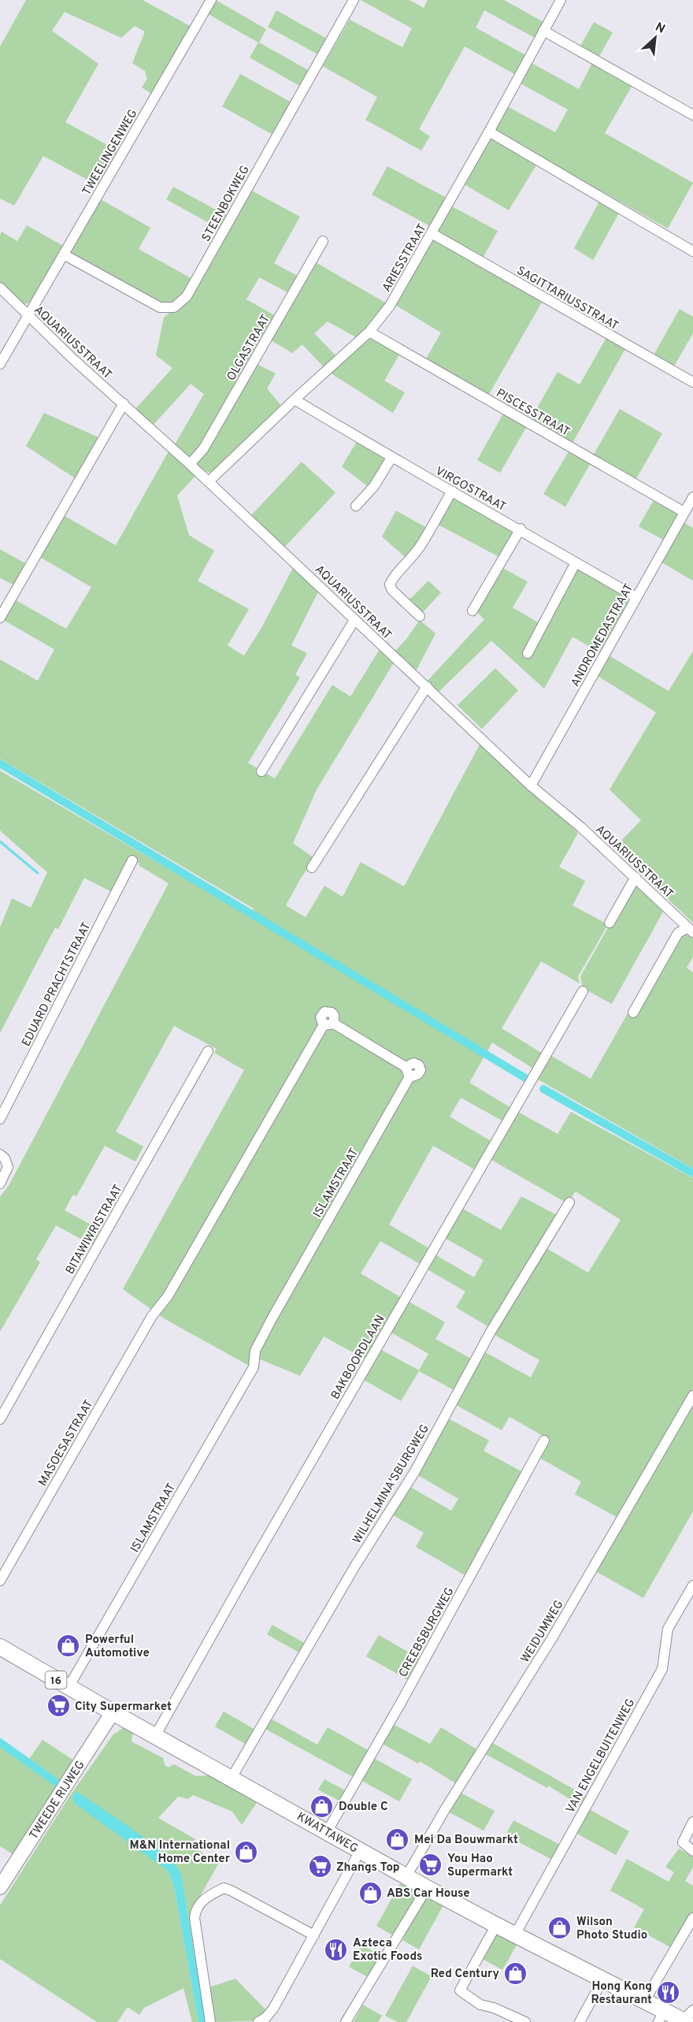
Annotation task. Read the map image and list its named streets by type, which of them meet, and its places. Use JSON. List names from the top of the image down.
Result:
{
  "streets": {
    "main road": ["16", "KWATTAWEG"],
    "street": [
      "TWEELINGENWEG",
      "STEENBOKWEG",
      "ARIESSTRAAT",
      "SAGITTARIUSSTRAAT",
      "AQUARIUSSTRAAT",
      "OLGASTRAAT",
      "PISCESSTRAAT",
      "VIRGOSTRAAT",
      "ANDROMEDASTRAAT",
      "EDUARD PRACHTSTRAAT",
      "ISLAMSTRAAT",
      "BITAWIWRISTRAAT",
      "BAKBOORDLAAN",
      "MASOESASTRAAT",
      "WILHELMINA'SBURGWEG",
      "WEIDUMWEG",
      "CREEBSBURGWEG",
      "VAN ENGELBUITENWEG",
      "TWEEDE RIJWEG"
    ]
  },
  "crossings": [
    ["TWEELINGENWEG", "STEENBOKWEG"],
    ["TWEELINGENWEG", "AQUARIUSSTRAAT"],
    ["ARIESSTRAAT", "SAGITTARIUSSTRAAT"],
    ["ARIESSTRAAT", "AQUARIUSSTRAAT"],
    ["ARIESSTRAAT", "PISCESSTRAAT"],
    ["ARIESSTRAAT", "VIRGOSTRAAT"],
    ["AQUARIUSSTRAAT", "OLGASTRAAT"],
    ["AQUARIUSSTRAAT", "ANDROMEDASTRAAT"],
    ["PISCESSTRAAT", "ANDROMEDASTRAAT"],
    ["VIRGOSTRAAT", "ANDROMEDASTRAAT"],
    ["ISLAMSTRAAT", "MASOESASTRAAT"],
    ["ISLAMSTRAAT", "KWATTAWEG"],
    ["BAKBOORDLAAN", "KWATTAWEG"],
    ["WILHELMINA'SBURGWEG", "KWATTAWEG"],
    ["WEIDUMWEG", "KWATTAWEG"],
    ["CREEBSBURGWEG", "KWATTAWEG"],
    ["VAN ENGELBUITENWEG", "KWATTAWEG"],
    ["TWEEDE RIJWEG", "KWATTAWEG"]
  ],
  "places": {
    "shop": [
      "Powerful Automotive",
      "Double C",
      "Mei Da Bouwmarkt",
      "M&N International Home Center",
      "ABS Car House",
      "Wilson Photo Studio",
      "Red Century"
    ],
    "supermarket": ["City Supermarket", "You Hao Supermarkt", "Zhangs Top"],
    "restaurant": ["Azteca Exotic Foods", "Hong Kong Restaurant"]
  },
  "north": "top right"
}
